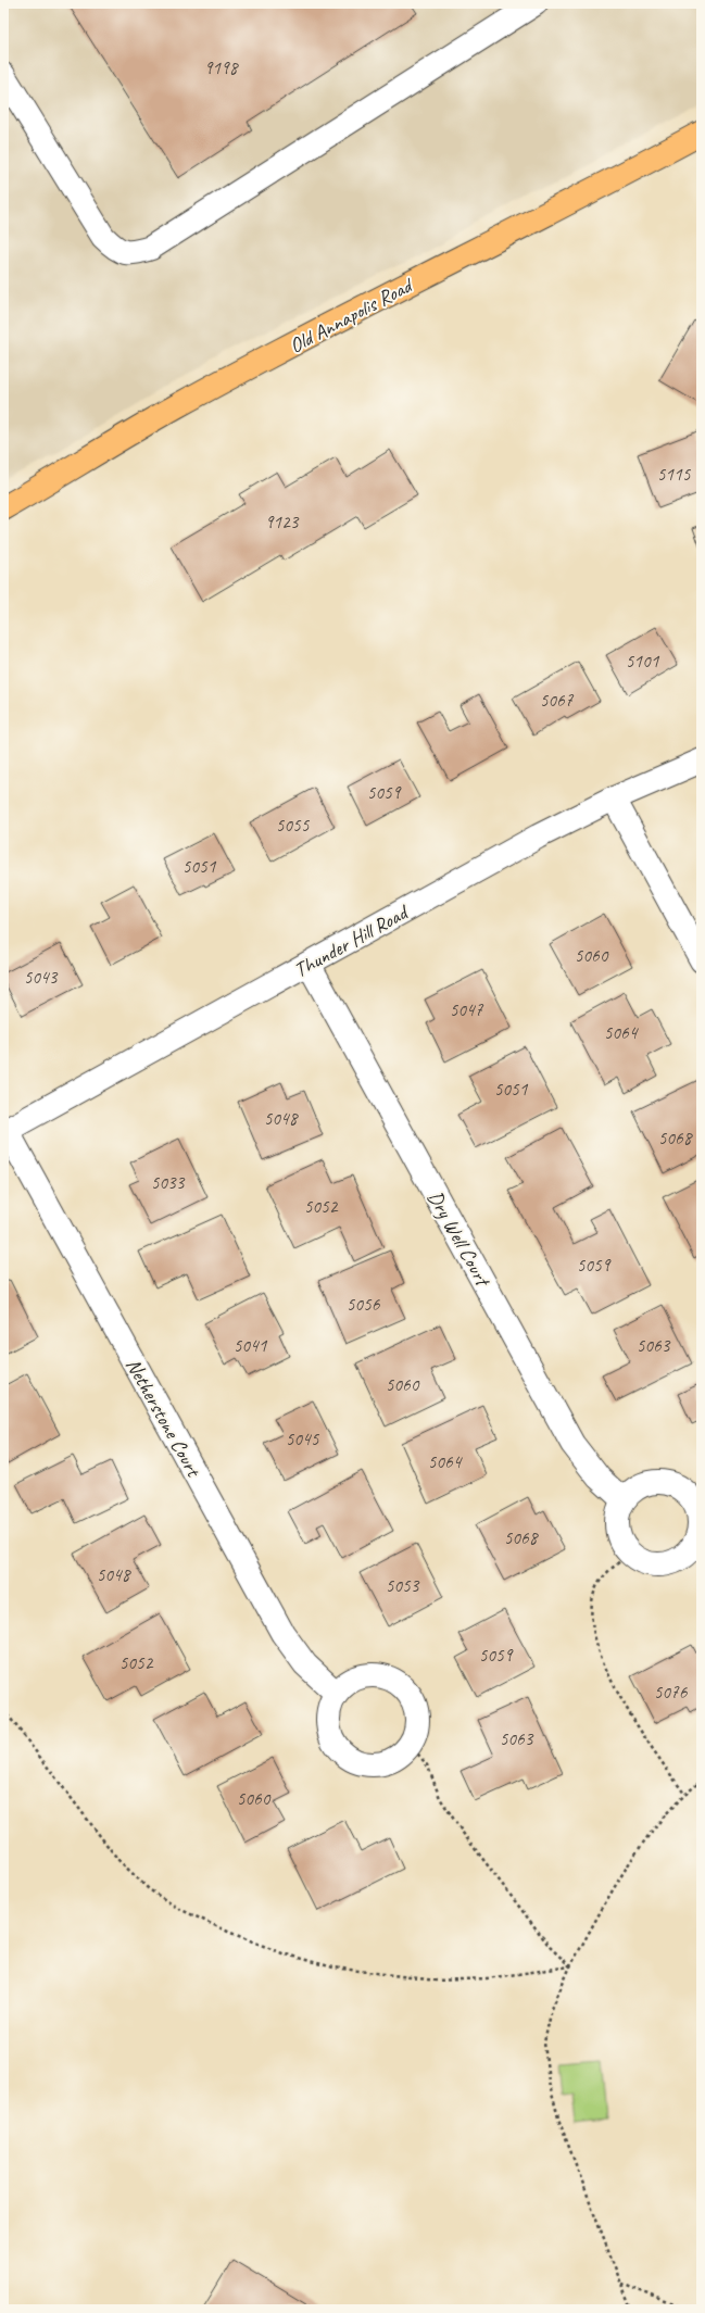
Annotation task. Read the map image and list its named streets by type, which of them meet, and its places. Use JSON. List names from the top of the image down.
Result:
{
  "streets": {
    "main road": ["Old Annapolis Road"],
    "street": ["Thunder Hill Road", "Dry Well Court", "Netherstone Court"]
  },
  "crossings": [
    ["Thunder Hill Road", "Dry Well Court"],
    ["Thunder Hill Road", "Netherstone Court"]
  ],
  "house_numbers": [
    "9198",
    "5115",
    "9123",
    "5101",
    "5067",
    "5059",
    "5055",
    "5051",
    "5060",
    "5043",
    "5047",
    "5064",
    "5051",
    "5048",
    "5068",
    "5033",
    "5052",
    "5059",
    "5056",
    "5041",
    "5063",
    "5060",
    "5045",
    "5064",
    "5068",
    "5048",
    "5053",
    "5059",
    "5052",
    "5076",
    "5063",
    "5060"
  ]
}
